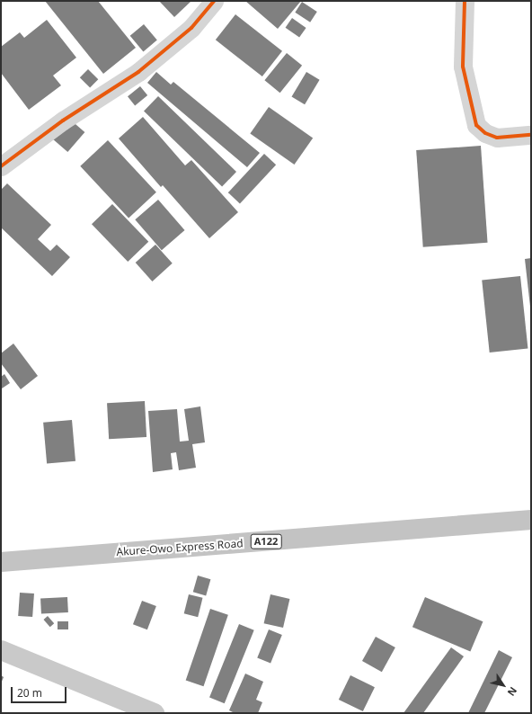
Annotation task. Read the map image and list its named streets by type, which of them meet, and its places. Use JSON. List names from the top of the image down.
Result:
{
  "streets": {
    "highway": ["A122", "Akure-Owo Express Road"]
  },
  "scale_bar": "20 m",
  "north": "bottom right"
}
